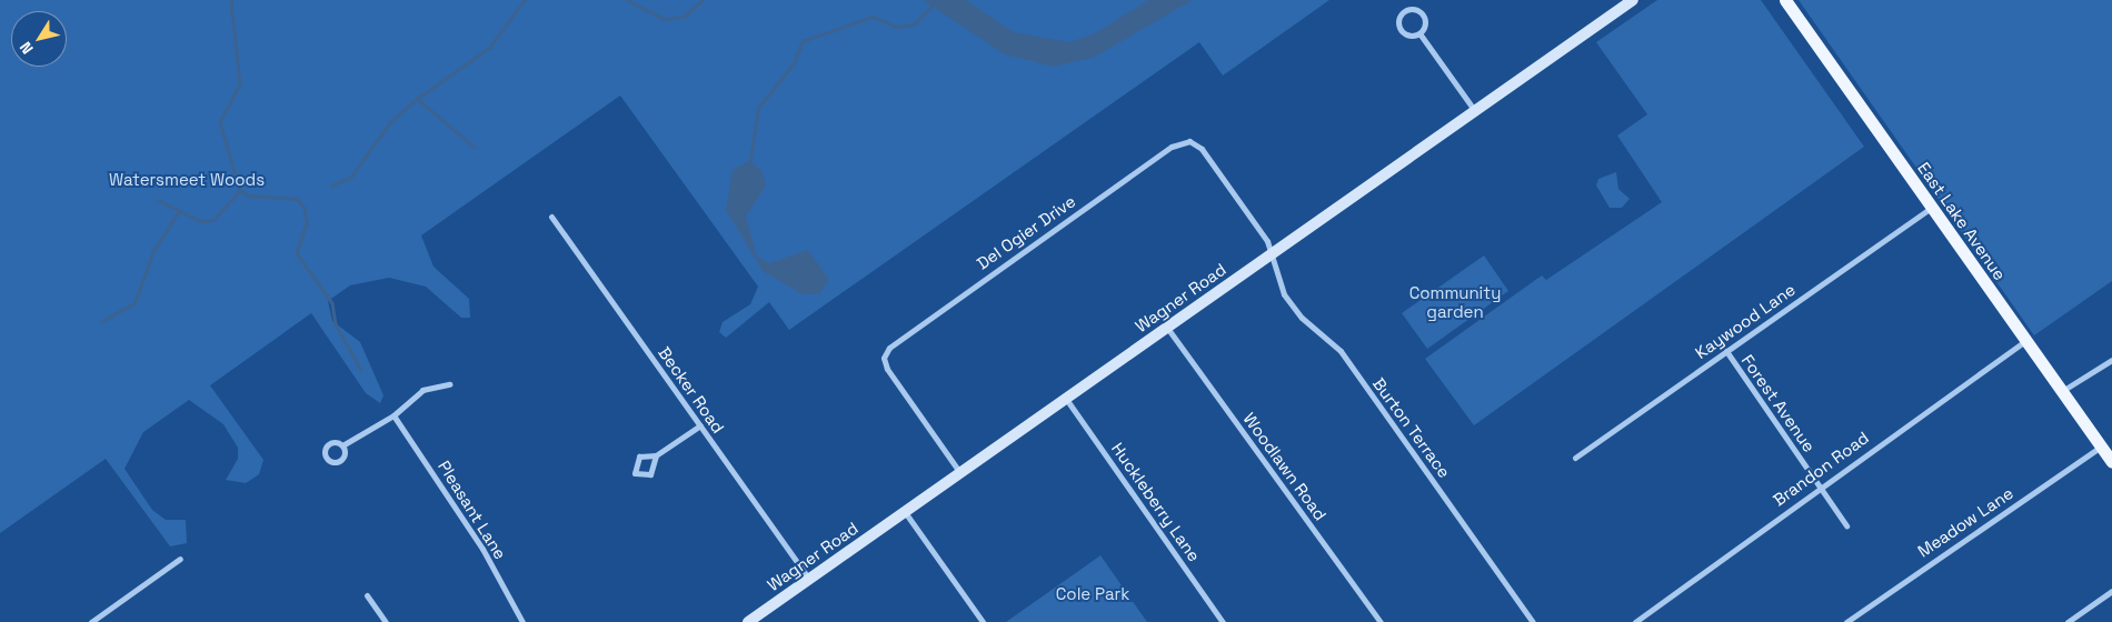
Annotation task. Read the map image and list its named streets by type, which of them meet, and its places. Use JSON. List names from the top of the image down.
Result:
{
  "streets": {
    "main road": ["East Lake Avenue"],
    "street": [
      "Del Ogier Drive",
      "Wagner Road",
      "Kaywood Lane",
      "Becker Road",
      "Forest Avenue",
      "Burton Terrace",
      "Woodlawn Road",
      "Brandon Road",
      "Huckleberry Lane",
      "Pleasant Lane",
      "Meadow Lane"
    ]
  },
  "crossings": [
    ["East Lake Avenue", "Kaywood Lane"],
    ["East Lake Avenue", "Brandon Road"],
    ["East Lake Avenue", "Meadow Lane"],
    ["Del Ogier Drive", "Wagner Road"],
    ["Del Ogier Drive", "Burton Terrace"],
    ["Wagner Road", "Becker Road"],
    ["Wagner Road", "Burton Terrace"],
    ["Wagner Road", "Woodlawn Road"],
    ["Wagner Road", "Huckleberry Lane"],
    ["Kaywood Lane", "Forest Avenue"],
    ["Forest Avenue", "Brandon Road"]
  ],
  "parks": ["Watersmeet Woods", "Community garden", "Cole Park"],
  "north": "bottom left"
}
